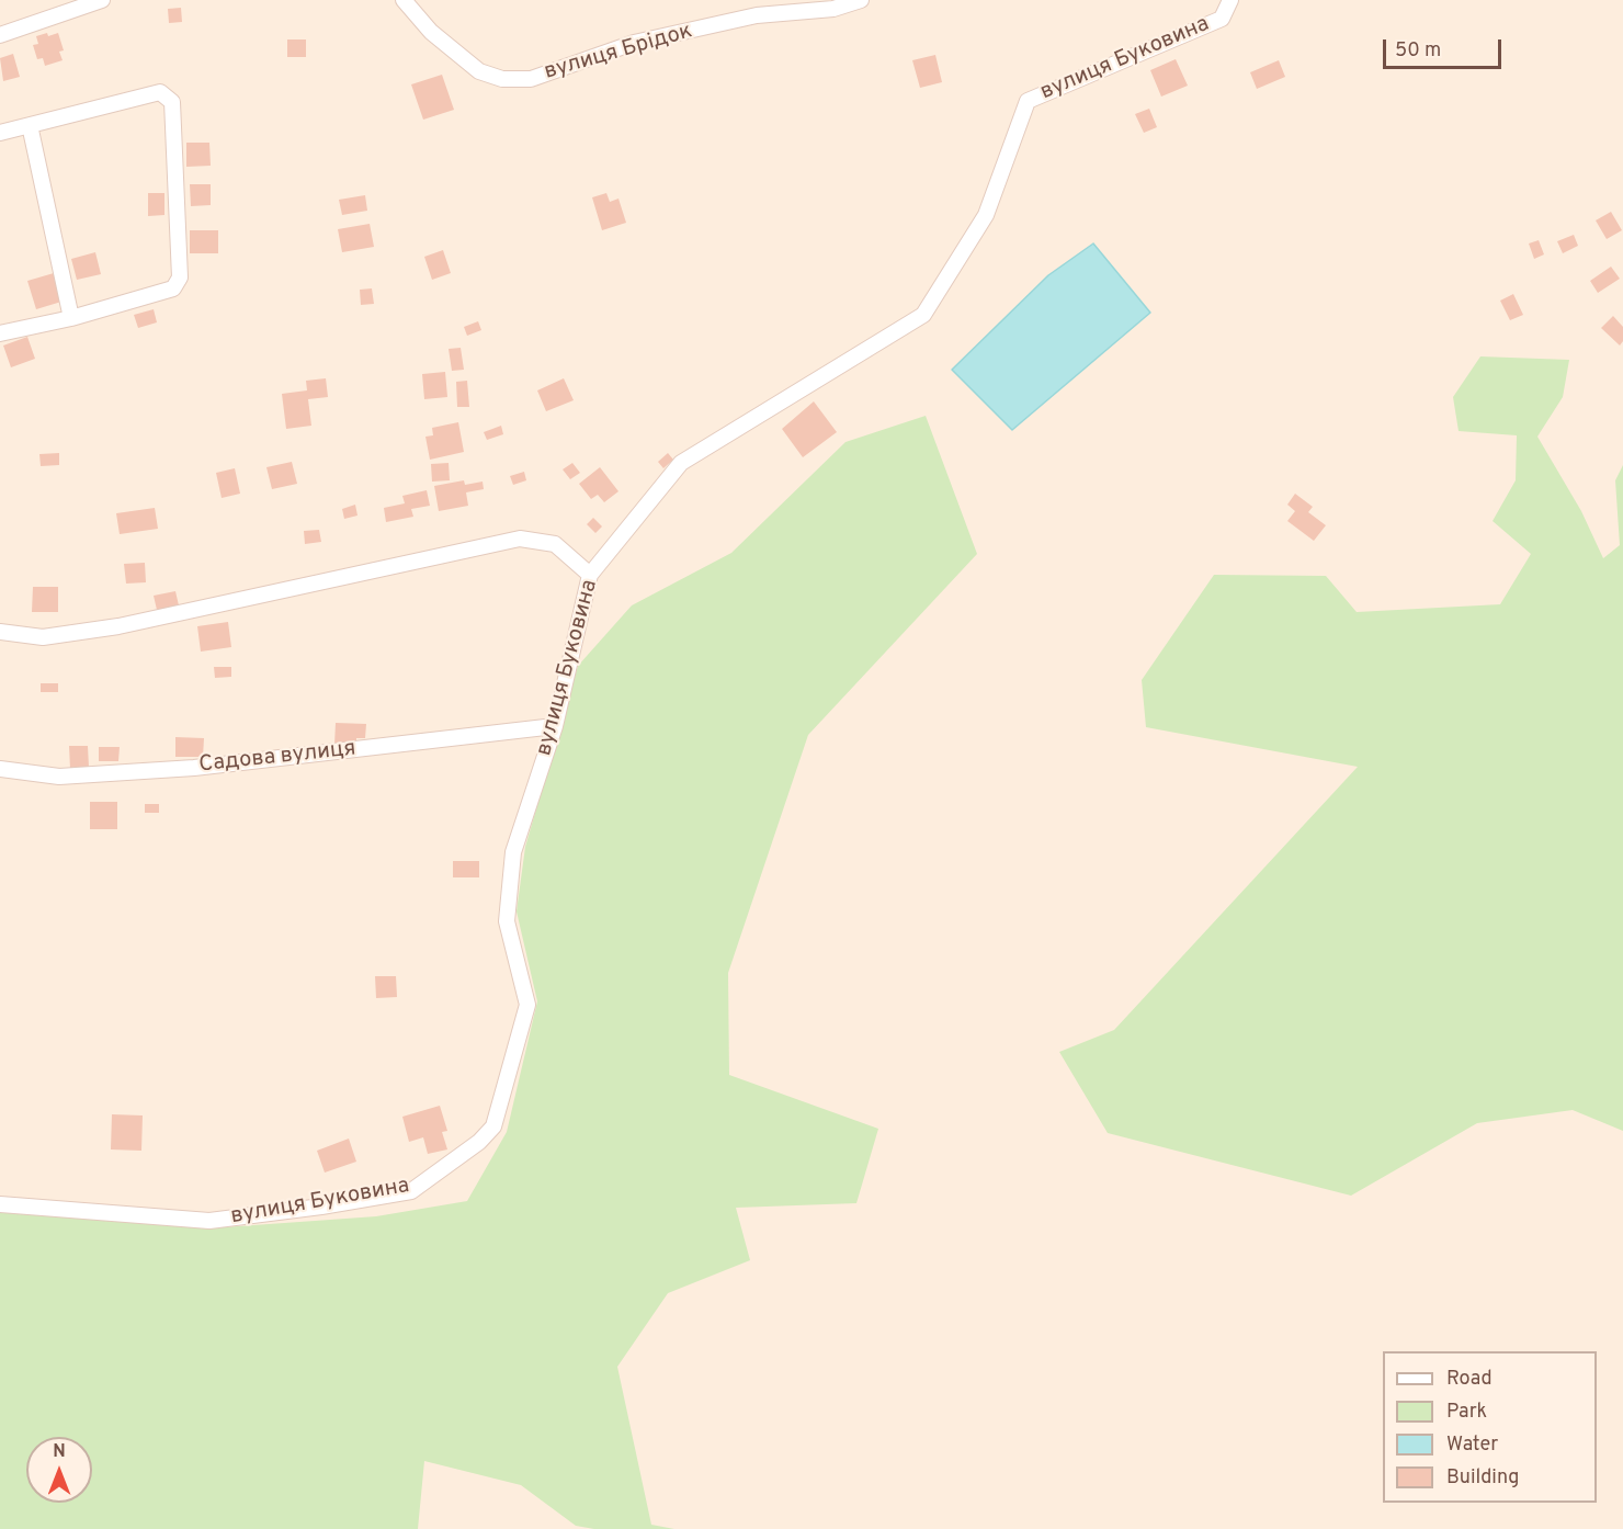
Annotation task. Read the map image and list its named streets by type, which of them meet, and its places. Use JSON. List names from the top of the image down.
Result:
{
  "streets": {
    "street": ["вулиця Брідок", "вулиця Буковина", "Садова вулиця"]
  },
  "crossings": [
    ["вулиця Буковина", "Садова вулиця"]
  ],
  "legend": [
    "Road",
    "Park",
    "Water",
    "Building"
  ],
  "scale_bar": "50 m",
  "north": "top"
}
